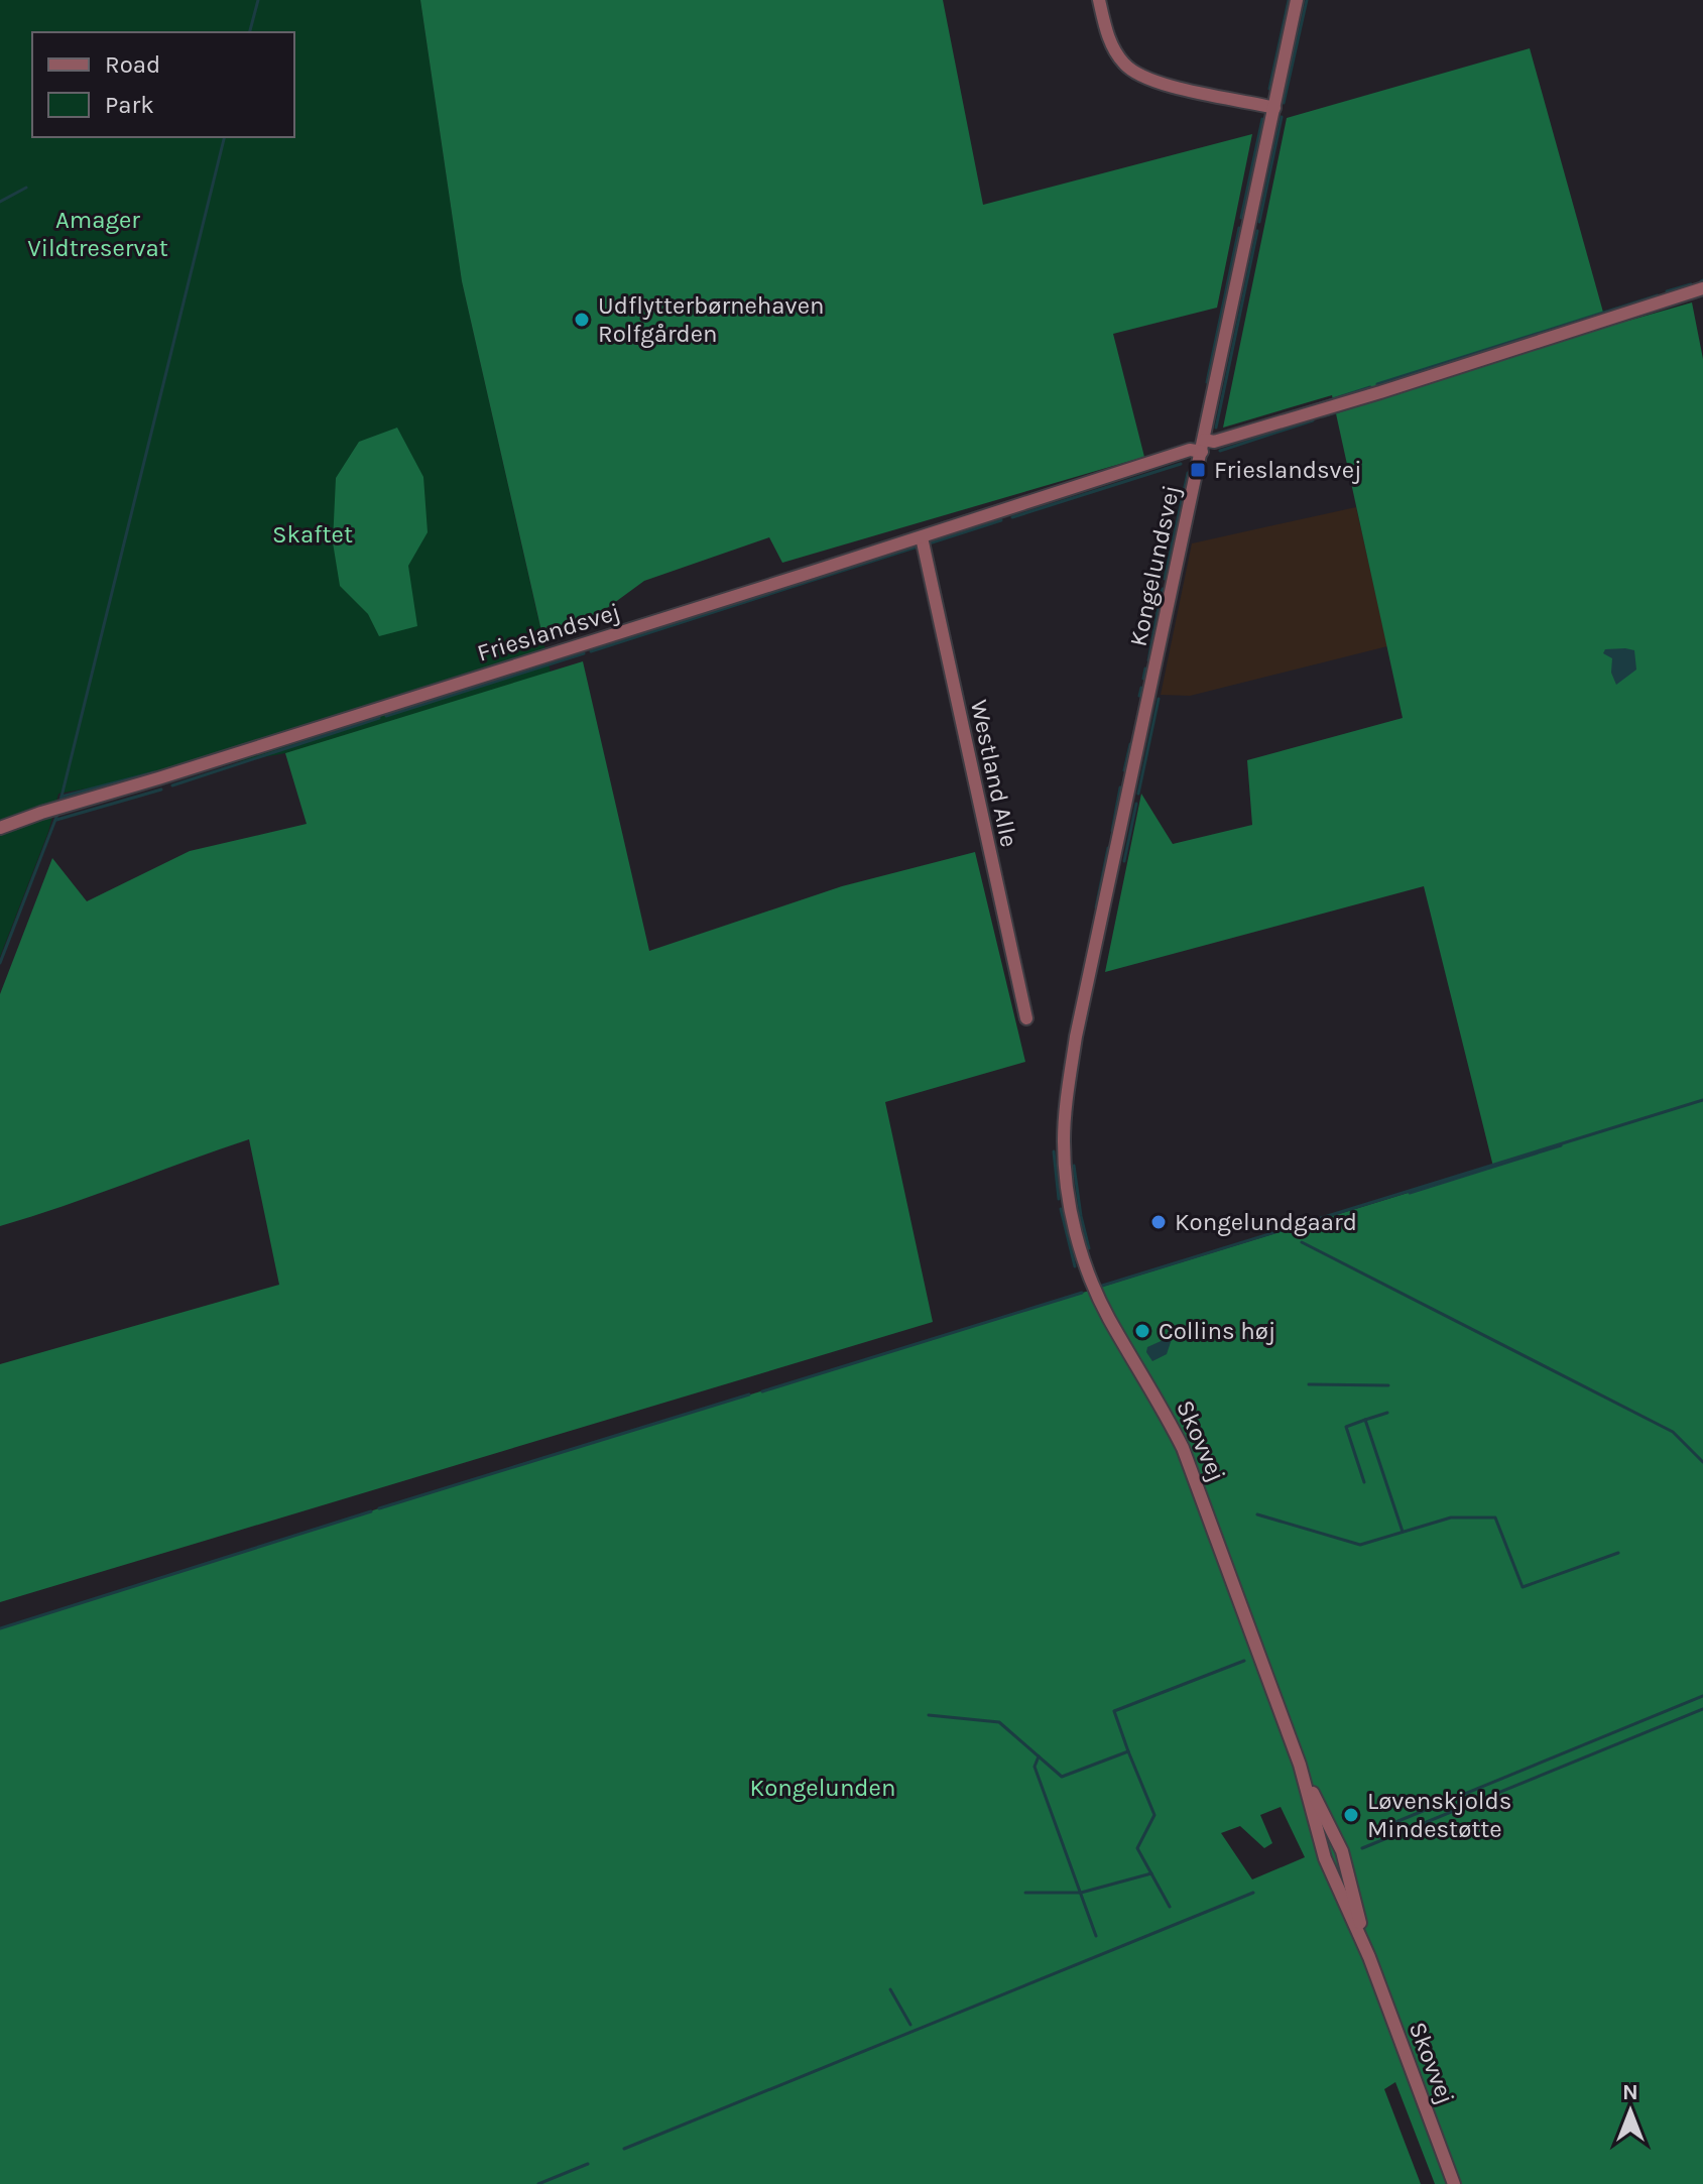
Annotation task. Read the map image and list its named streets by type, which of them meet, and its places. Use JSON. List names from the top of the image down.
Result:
{
  "streets": {
    "street": [
      "Kongelundsvej",
      "Frieslandsvej",
      "Westland Alle",
      "Skovvej"
    ]
  },
  "crossings": [
    ["Kongelundsvej", "Frieslandsvej"],
    ["Kongelundsvej", "Skovvej"],
    ["Frieslandsvej", "Westland Alle"]
  ],
  "parks": ["Amager Vildtreservat", "Skaftet", "Kongelunden"],
  "places": {
    "other": [
      "Udflytterbørnehaven Rolfgården",
      "Kongelundgaard",
      "Collins høj",
      "Løvenskjolds Mindestøtte"
    ],
    "transit": ["Frieslandsvej"]
  },
  "legend": ["Road", "Park"],
  "north": "top"
}
